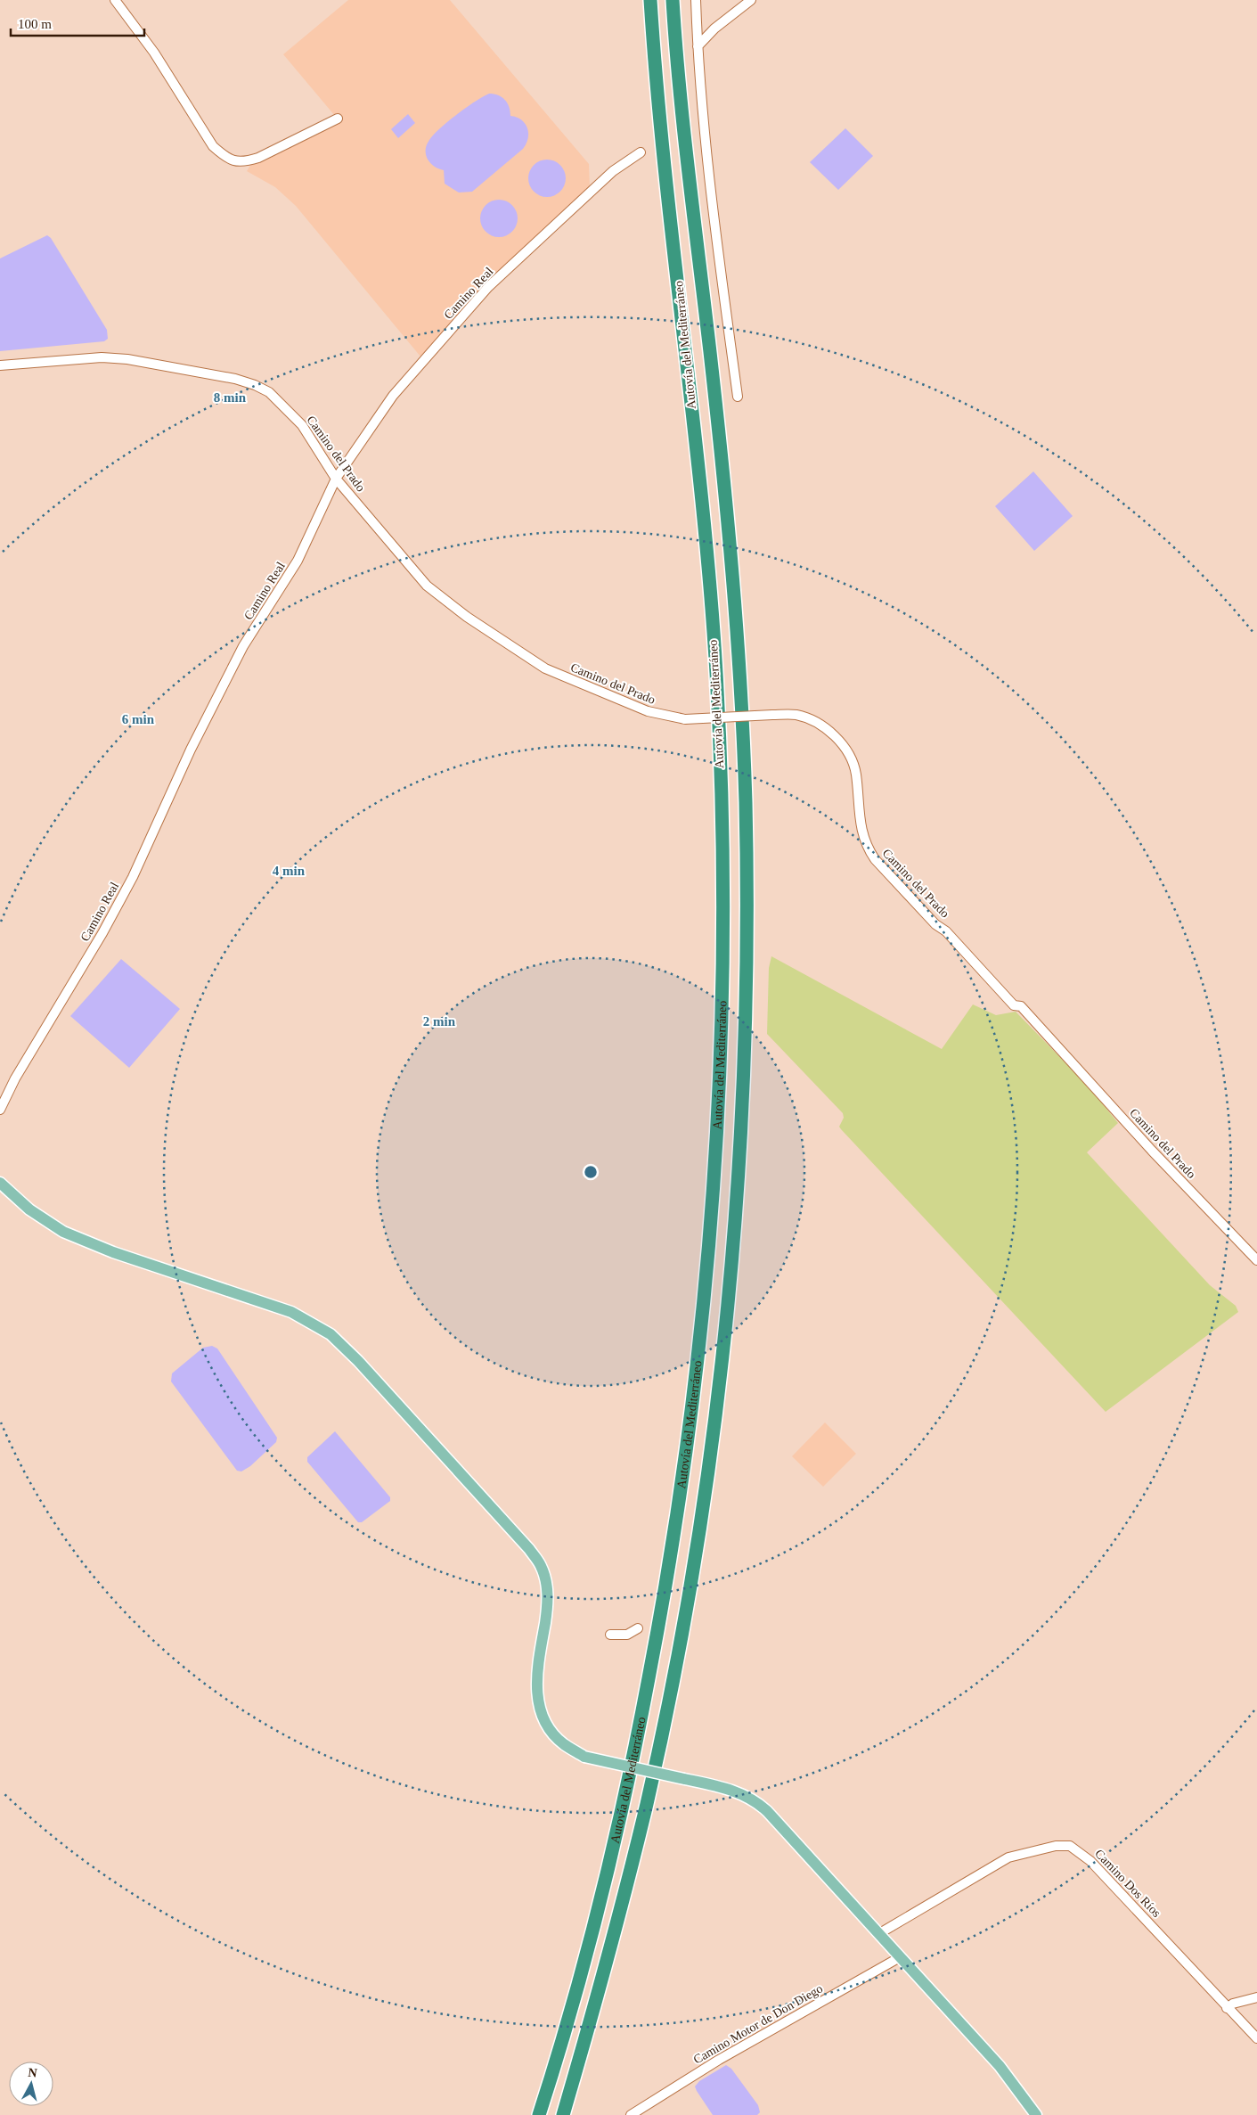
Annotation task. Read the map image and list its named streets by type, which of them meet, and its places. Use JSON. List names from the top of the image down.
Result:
{
  "streets": {
    "highway": ["Autovía del Mediterráneo"],
    "street": [
      "Camino Real",
      "Camino del Prado",
      "Camino Dos Ríos",
      "Camino Motor de Don Diego"
    ]
  },
  "crossings": [
    ["Camino Real", "Camino del Prado"]
  ],
  "scale_bar": "100 m",
  "north": "top",
  "rings": [
    "8 min",
    "6 min",
    "4 min",
    "2 min"
  ]
}
